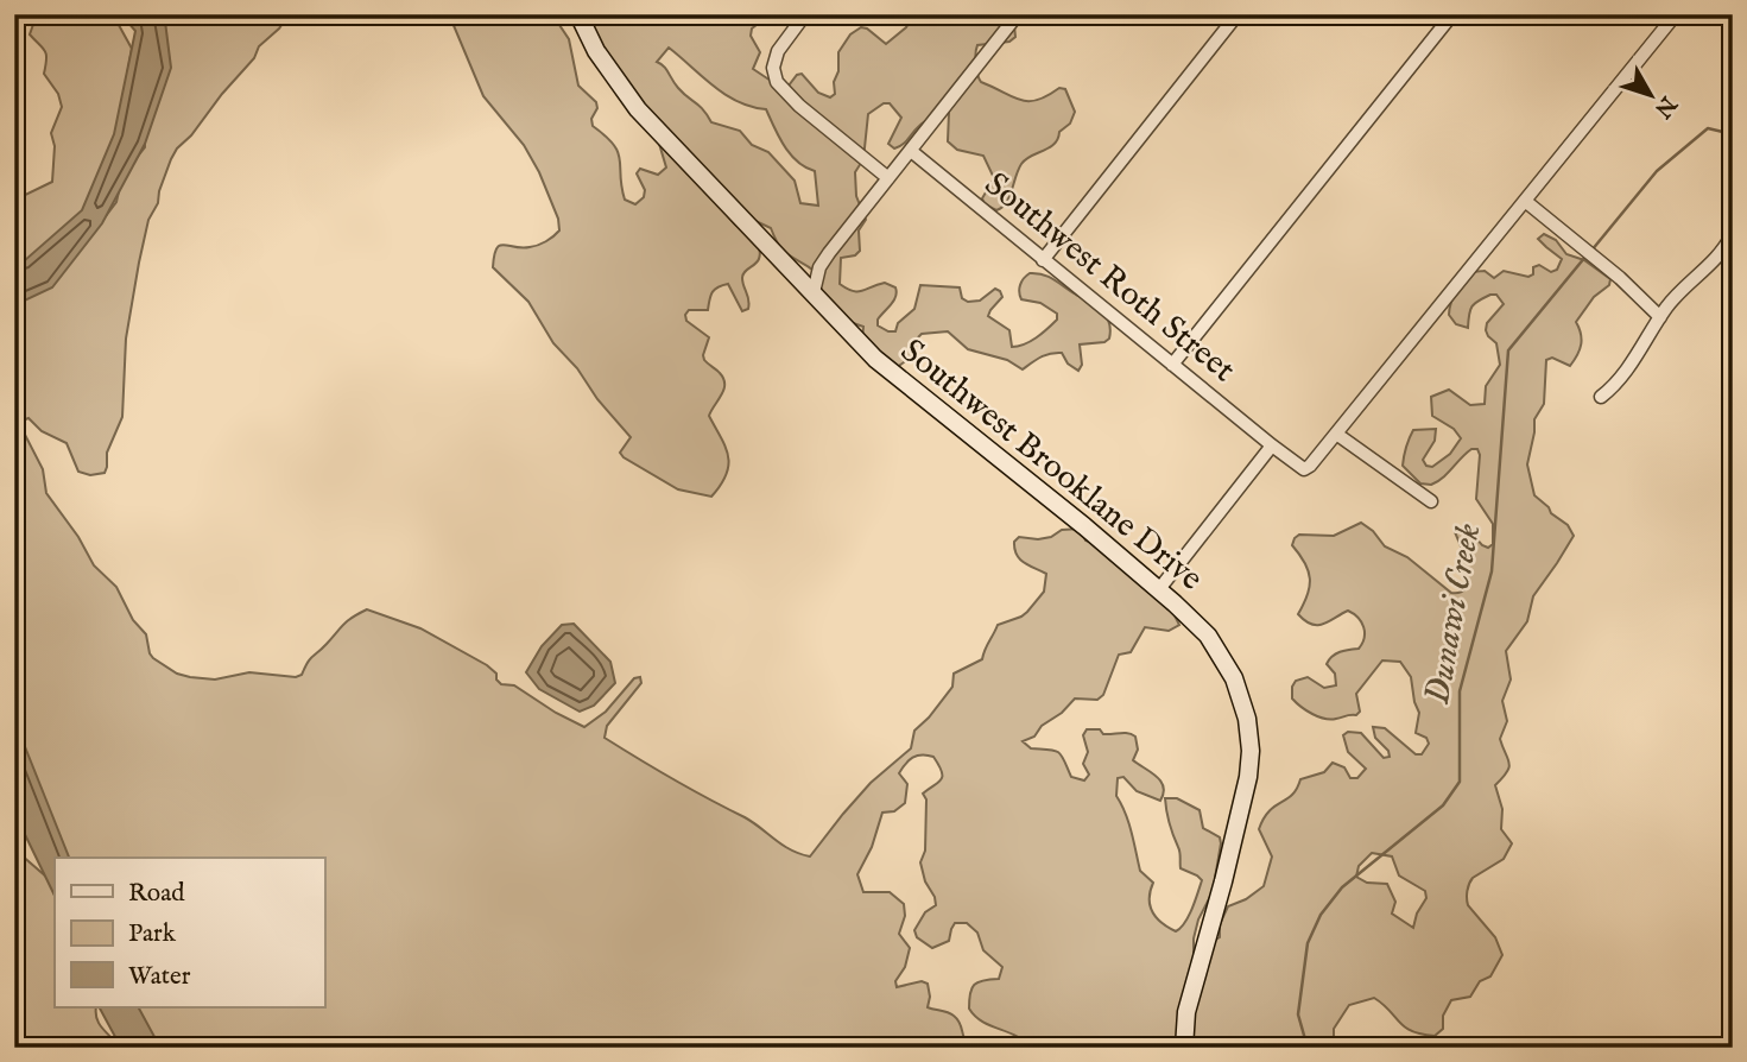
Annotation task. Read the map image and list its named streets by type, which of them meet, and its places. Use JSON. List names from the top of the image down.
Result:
{
  "streets": {
    "street": ["Southwest Roth Street", "Southwest Brooklane Drive"]
  },
  "water": ["Dunawi Creek"],
  "legend": ["Road", "Park", "Water"],
  "north": "bottom right"
}
